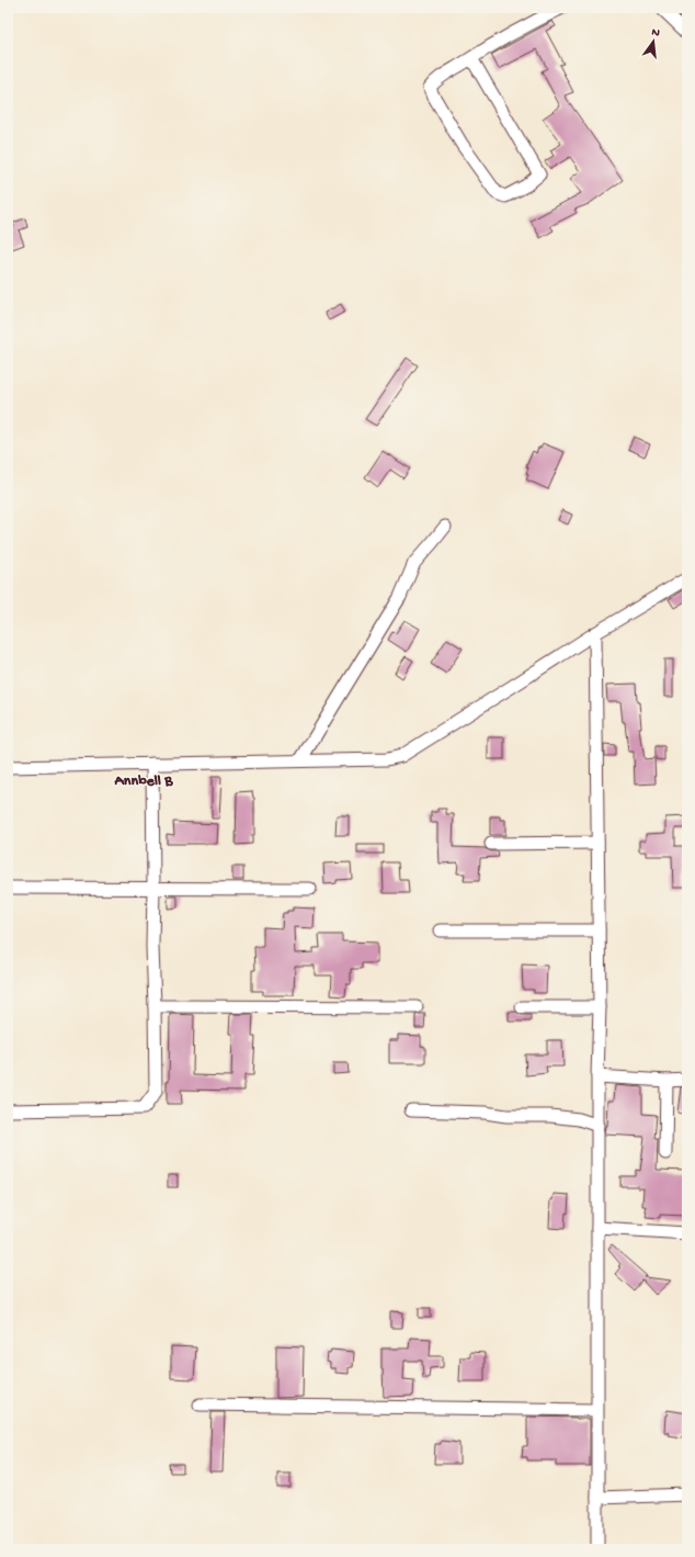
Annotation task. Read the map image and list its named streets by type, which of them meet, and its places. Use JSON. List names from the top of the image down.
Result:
{
  "districts": ["Annbell B"],
  "north": "top"
}
